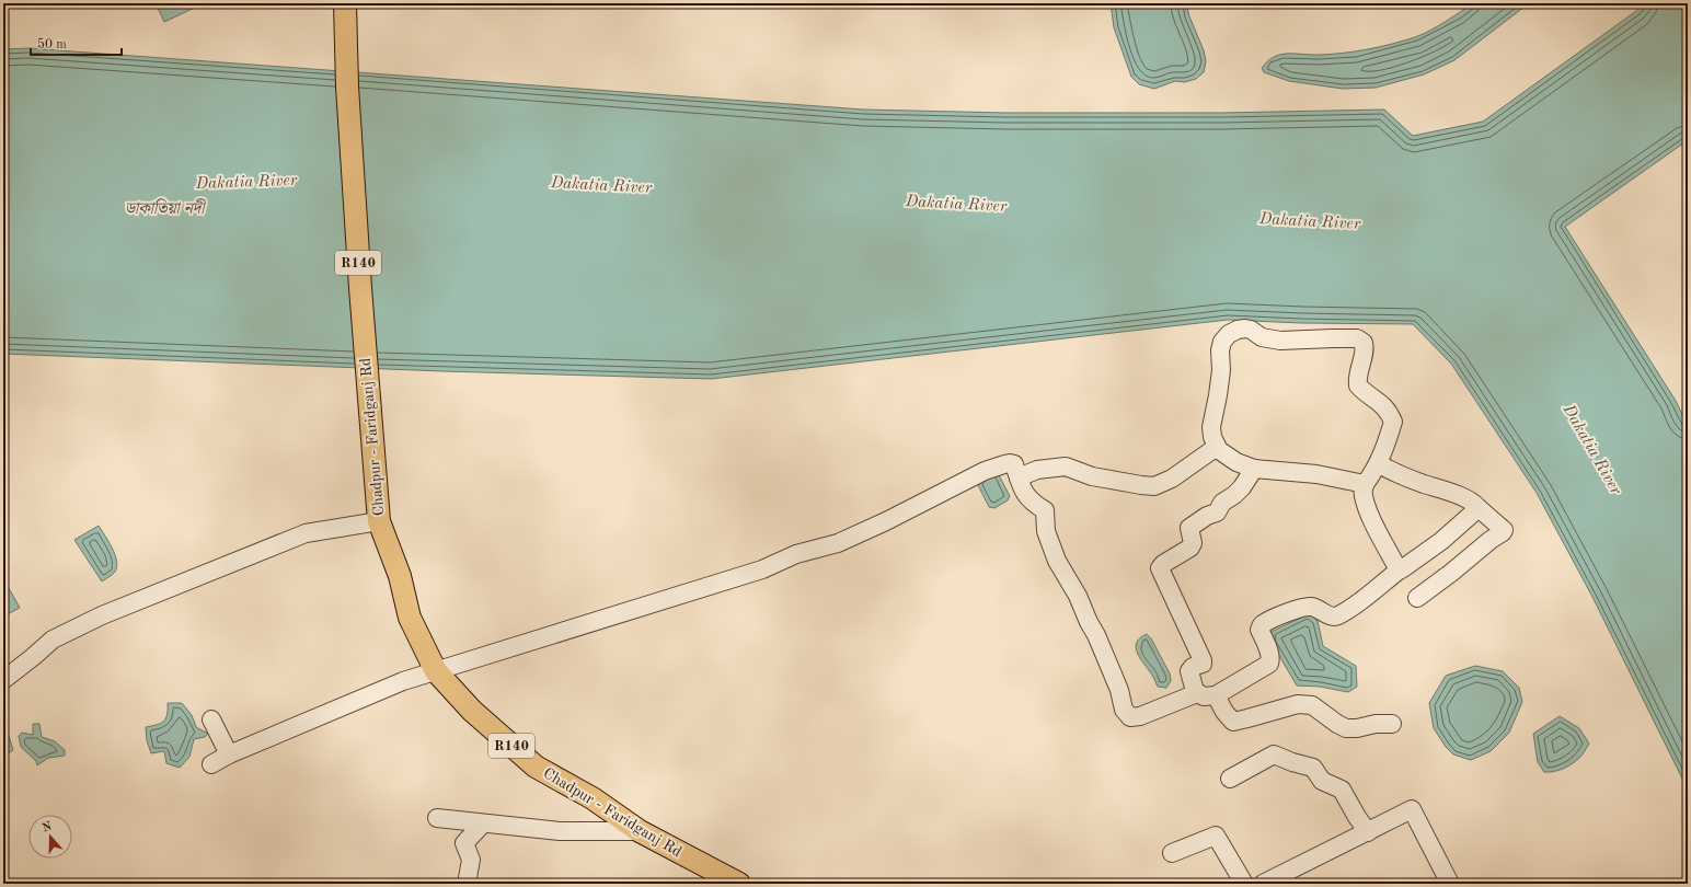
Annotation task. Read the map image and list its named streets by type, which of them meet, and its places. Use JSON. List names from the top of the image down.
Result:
{
  "streets": {
    "main road": ["R140", "Chadpur - Faridganj Rd"]
  },
  "water": ["Dakatia River", "ডাকাতিয়া নদী"],
  "scale_bar": "50 m",
  "north": "top"
}
